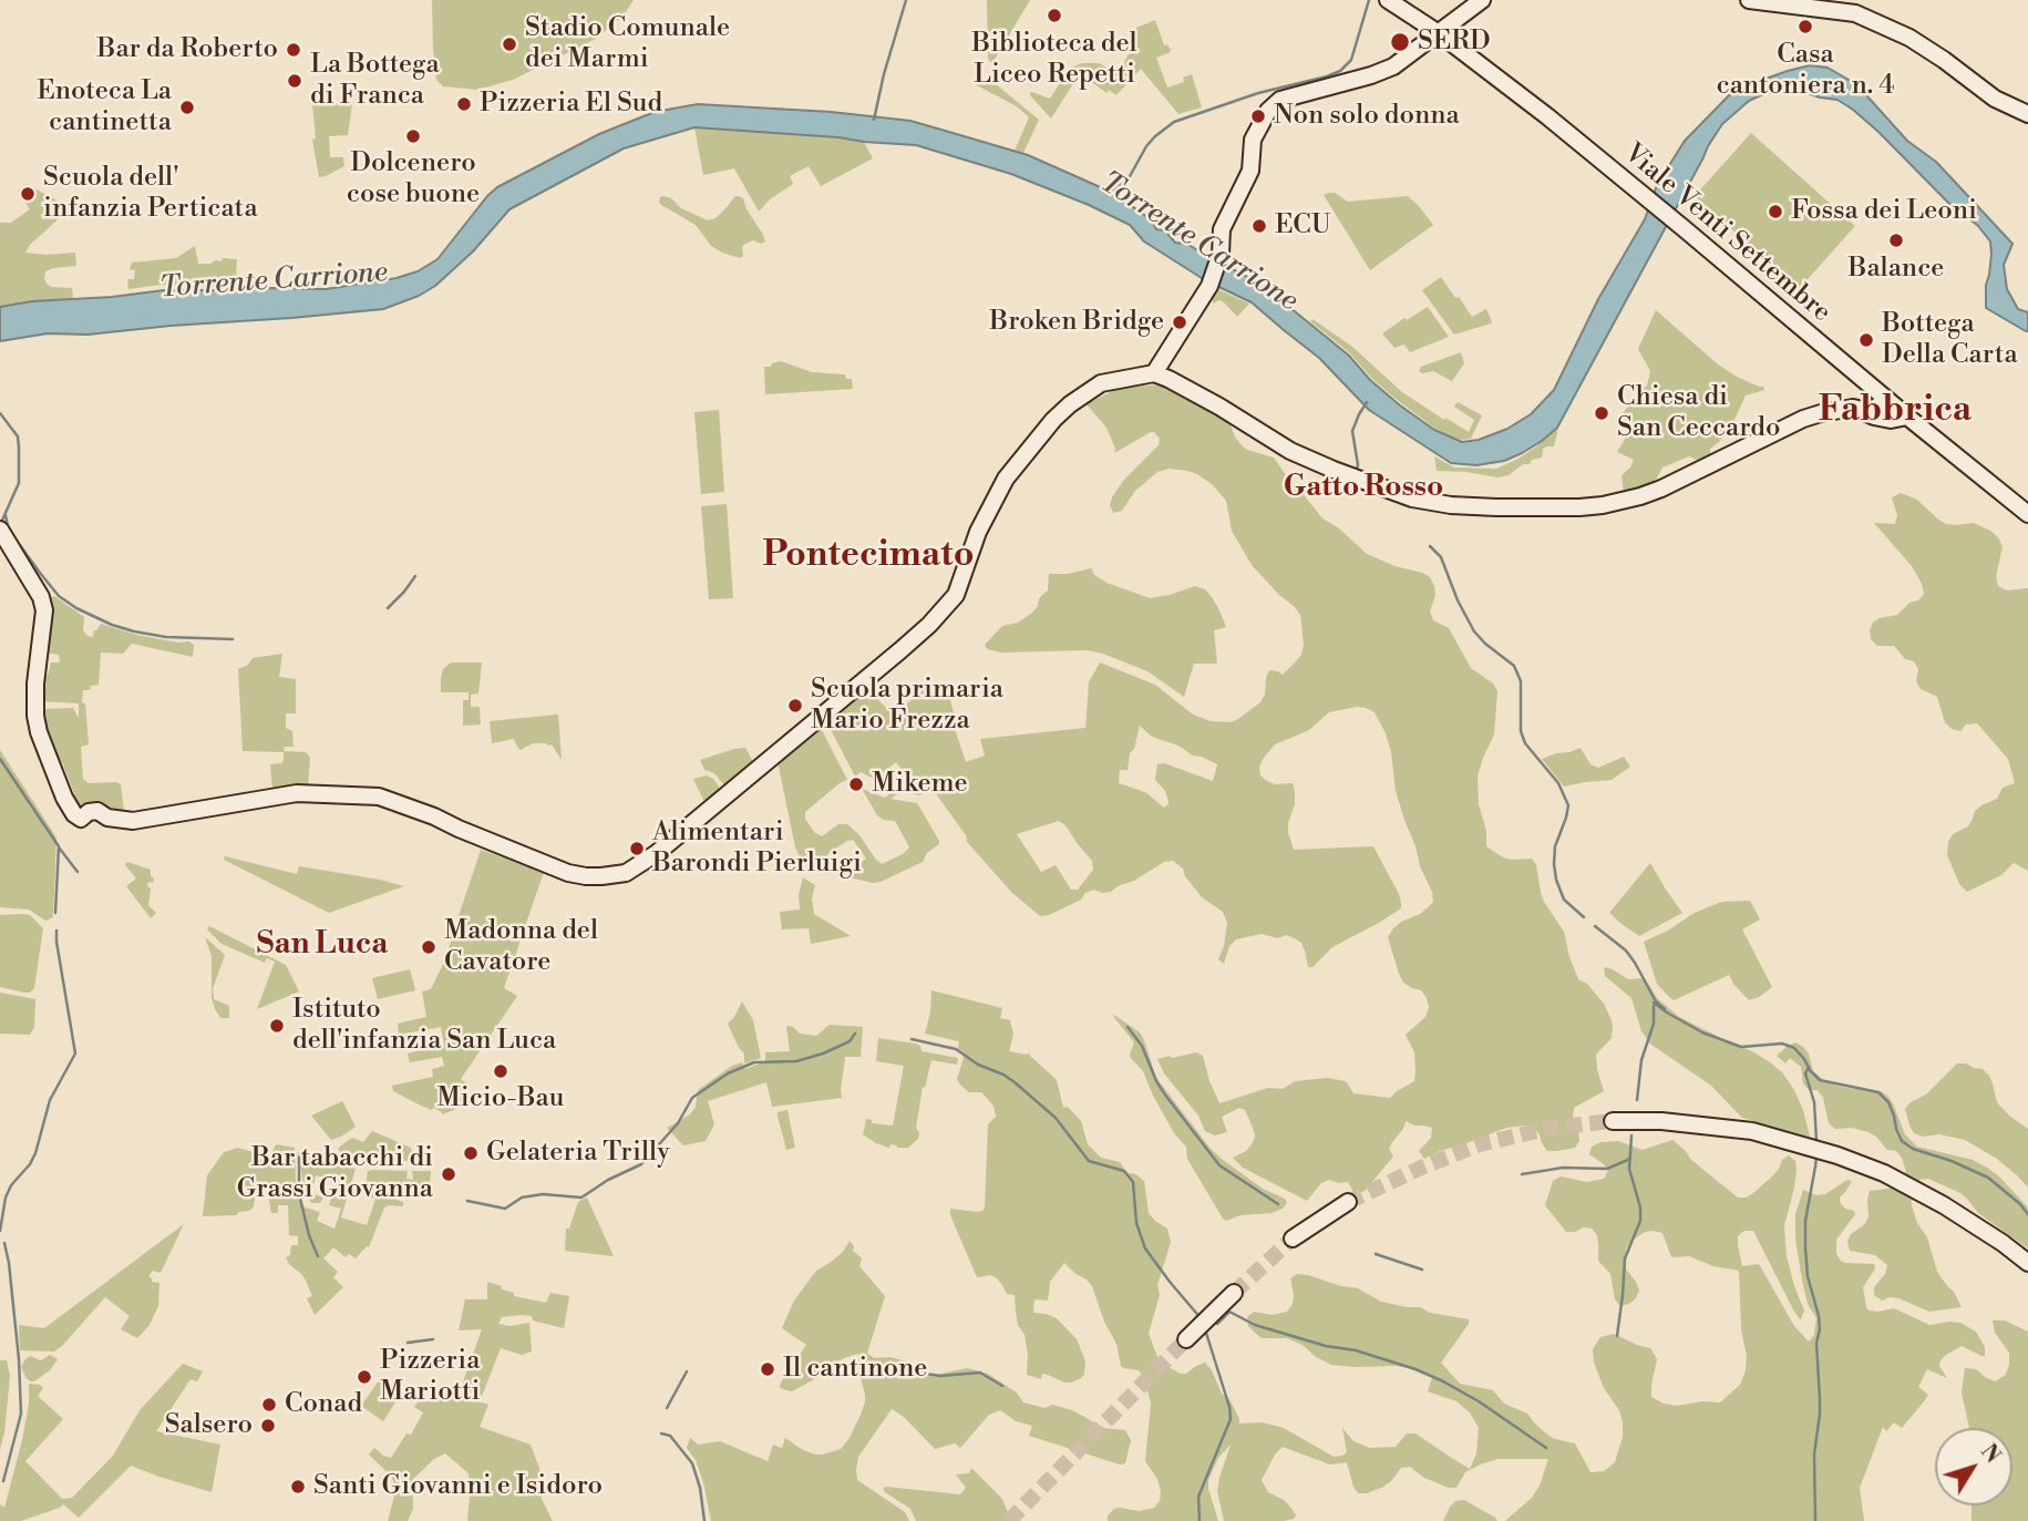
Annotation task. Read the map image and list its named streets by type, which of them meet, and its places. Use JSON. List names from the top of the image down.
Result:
{
  "streets": {
    "main road": ["Viale Venti Settembre"]
  },
  "districts": [
    "Fabbrica",
    "Gatto Rosso",
    "Pontecimato",
    "San Luca"
  ],
  "water": ["Torrente Carrione"],
  "places": [
    "Biblioteca del Liceo Repetti",
    "Casa cantoniera n. 4",
    "SERD",
    "Stadio Comunale dei Marmi",
    "Bar da Roberto",
    "La Bottega di Franca",
    "Pizzeria El Sud",
    "Enoteca La cantinetta",
    "Non solo donna",
    "Dolcenero cose buone",
    "Scuola dell' infanzia Perticata",
    "Fossa dei Leoni",
    "ECU",
    "Balance",
    "Broken Bridge",
    "Bottega Della Carta",
    "Chiesa di San Ceccardo",
    "Scuola primaria Mario Frezza",
    "Mikeme",
    "Alimentari Barondi Pierluigi",
    "Madonna del Cavatore",
    "Istituto dell'infanzia San Luca",
    "Micio-Bau",
    "Gelateria Trilly",
    "Bar tabacchi di Grassi Giovanna",
    "Il cantinone",
    "Pizzeria Mariotti",
    "Conad",
    "Salsero",
    "Santi Giovanni e Isidoro"
  ],
  "north": "top right"
}
